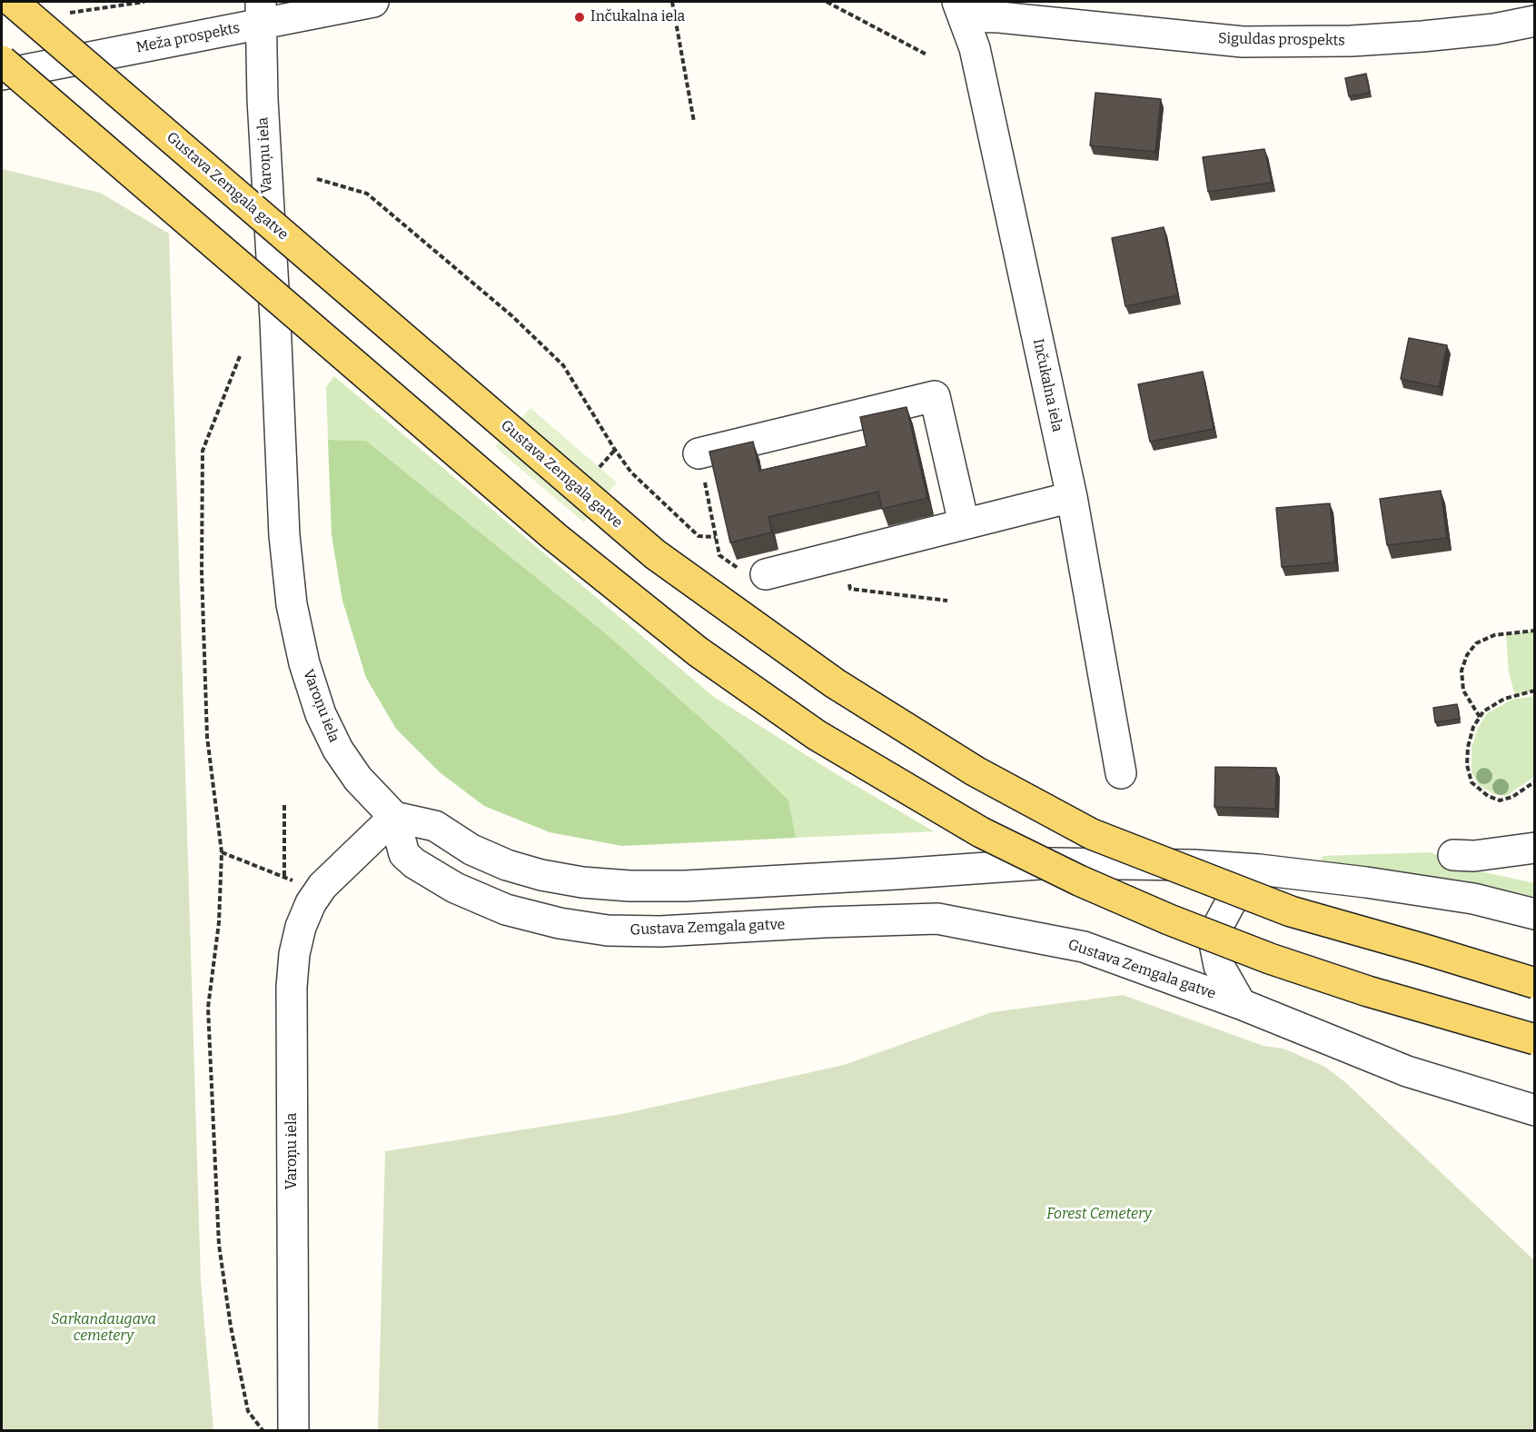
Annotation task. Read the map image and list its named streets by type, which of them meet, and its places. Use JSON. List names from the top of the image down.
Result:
{
  "streets": {
    "main road": ["Gustava Zemgala gatve"],
    "street": [
      "Meža prospekts",
      "Siguldas prospekts",
      "Varoņu iela",
      "Inčukalna iela"
    ]
  },
  "crossings": [
    ["Meža prospekts", "Varoņu iela"],
    ["Siguldas prospekts", "Inčukalna iela"],
    ["Varoņu iela", "Gustava Zemgala gatve"]
  ],
  "parks": ["Forest Cemetery", "Sarkandaugava cemetery"],
  "places": ["Inčukalna iela"]
}
